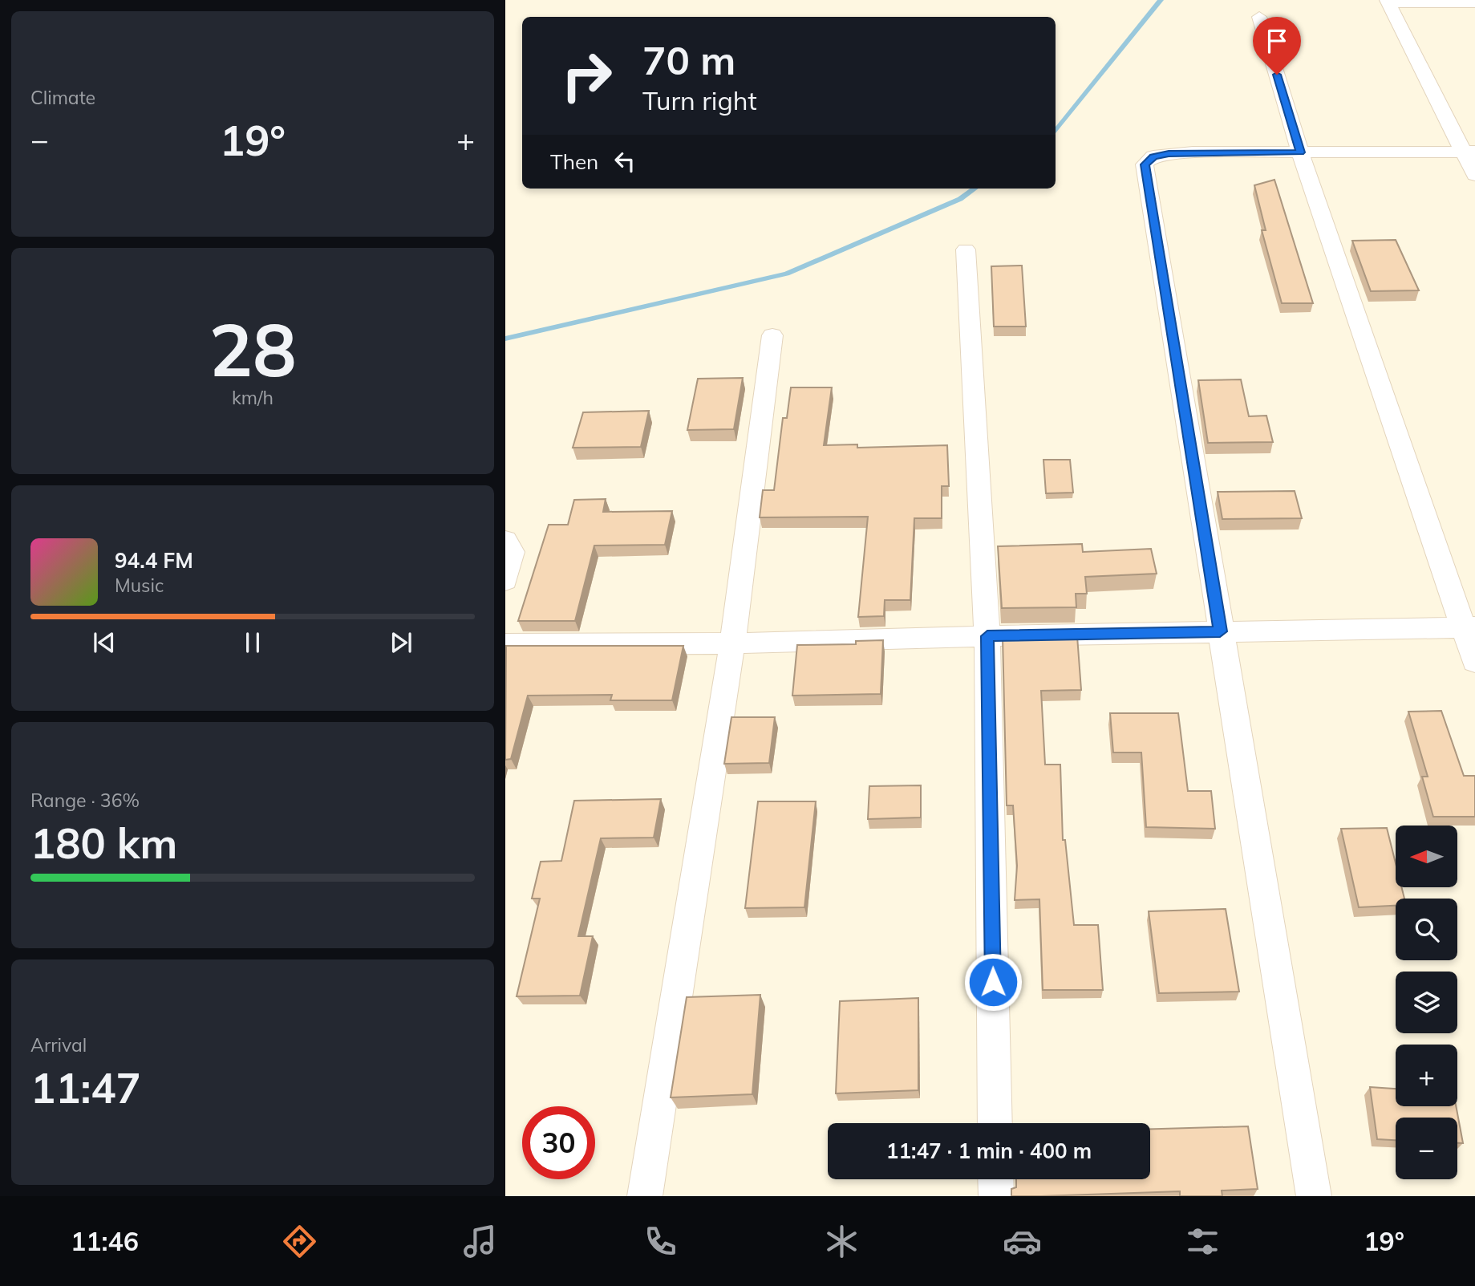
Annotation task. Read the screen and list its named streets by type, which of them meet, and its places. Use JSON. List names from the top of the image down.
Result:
{
  "north": "left",
  "page": {
    "tile": [
      "Climate",
      ["28", "km/h"],
      ["Range · 36%", "180 km"],
      ["Arrival", "11:47"]
    ],
    "turn": ["70 m", "Turn right"],
    "heat": ["−", "19°", "+"],
    "then": "Then",
    "song": ["94.4 FM", "Music"],
    "map_buttons": ["+", "−"],
    "limit": "30",
    "trip": "11:47 · 1 min · 400 m",
    "tabs": ["11:46", "19°"]
  }
}
